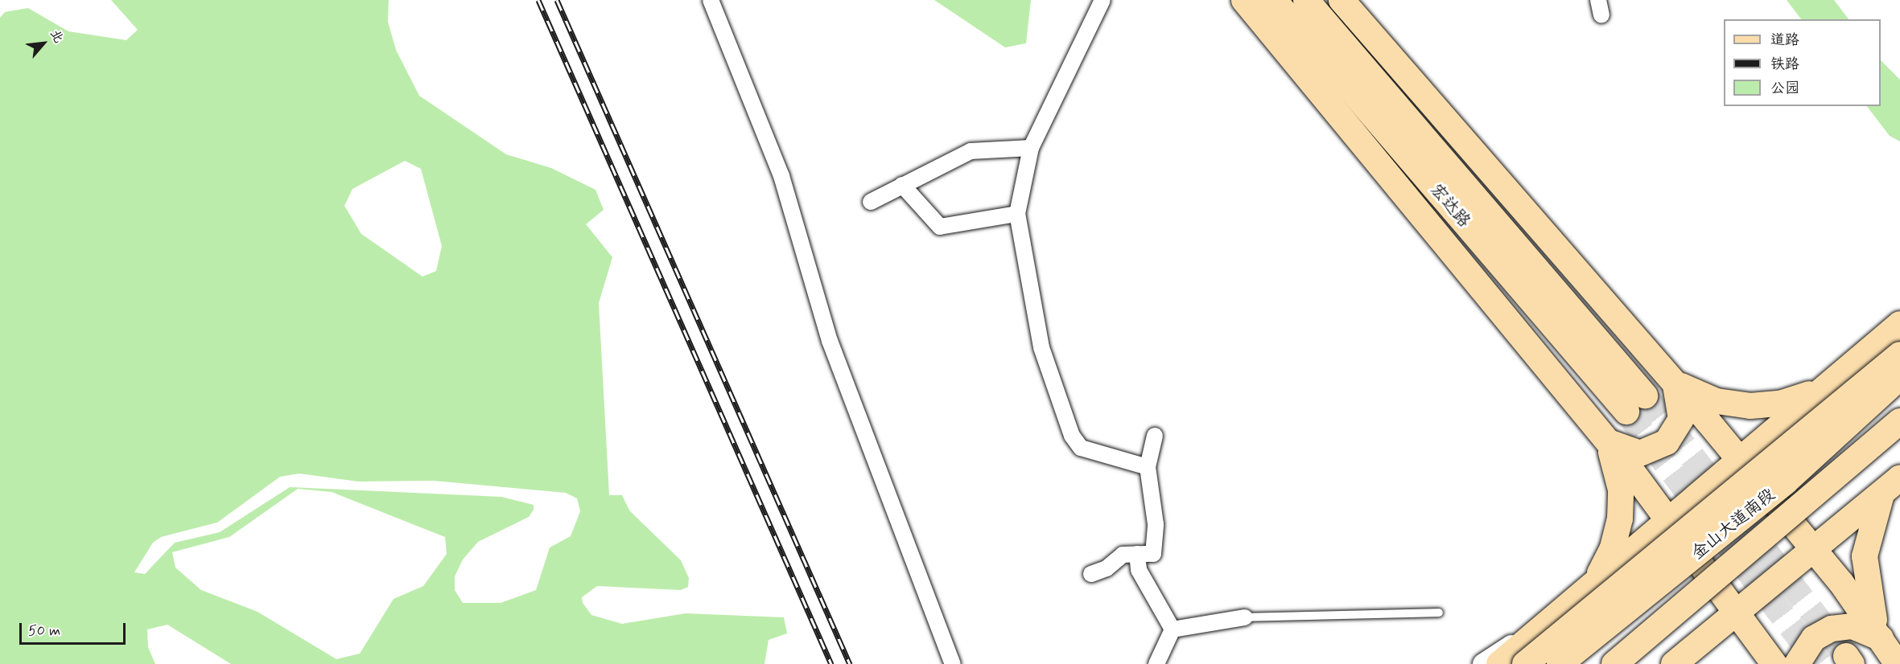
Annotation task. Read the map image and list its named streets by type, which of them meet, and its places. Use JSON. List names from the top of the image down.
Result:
{
  "streets": {
    "main road": ["宏达路", "金山大道南段"]
  },
  "legend": ["道路", "铁路", "公园"],
  "scale_bar": "50 m",
  "north": "top right"
}
